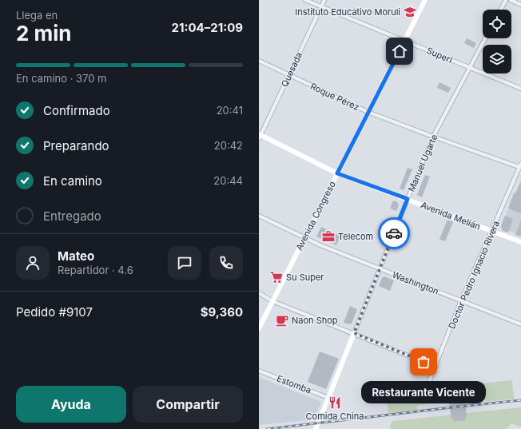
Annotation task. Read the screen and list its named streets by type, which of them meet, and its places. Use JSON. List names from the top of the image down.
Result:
{
  "streets": {
    "street": [
      "Superí",
      "Quesada",
      "Roque Pérez",
      "Manuel Ugarte",
      "Avenida Congreso",
      "Avenida Melián",
      "Doctor Pedro Ignacio Rivera",
      "Washington",
      "Estomba"
    ]
  },
  "crossings": [
    ["Superí", "Quesada"],
    ["Superí", "Manuel Ugarte"],
    ["Superí", "Avenida Congreso"],
    ["Quesada", "Roque Pérez"],
    ["Quesada", "Avenida Melián"],
    ["Roque Pérez", "Manuel Ugarte"],
    ["Roque Pérez", "Avenida Congreso"],
    ["Roque Pérez", "Doctor Pedro Ignacio Rivera"],
    ["Manuel Ugarte", "Avenida Melián"],
    ["Manuel Ugarte", "Washington"],
    ["Manuel Ugarte", "Estomba"],
    ["Avenida Congreso", "Avenida Melián"],
    ["Avenida Congreso", "Washington"],
    ["Avenida Melián", "Doctor Pedro Ignacio Rivera"],
    ["Doctor Pedro Ignacio Rivera", "Washington"]
  ],
  "places": {
    "school or university": ["Instituto Educativo Moruli"],
    "office": ["Telecom"],
    "supermarket": ["Su Super"],
    "cafe": ["Naon Shop"],
    "other": ["Restaurante Vicente"],
    "restaurant": ["Comida China"]
  },
  "page": {
    "heading": ["2 min", "Llega en", "21:04–21:09"],
    "panel": [
      "Mateo",
      "Repartidor · 4.6",
      "Pedido #9107",
      "$9,360"
    ],
    "bar": "En camino · 370 m",
    "list": [
      ["Confirmado", "20:41"],
      ["Preparando", "20:42"],
      ["En camino", "20:44"],
      "Entregado"
    ],
    "buttons": ["Ayuda", "Compartir"],
    "bubble": "Restaurante Vicente"
  }
}
